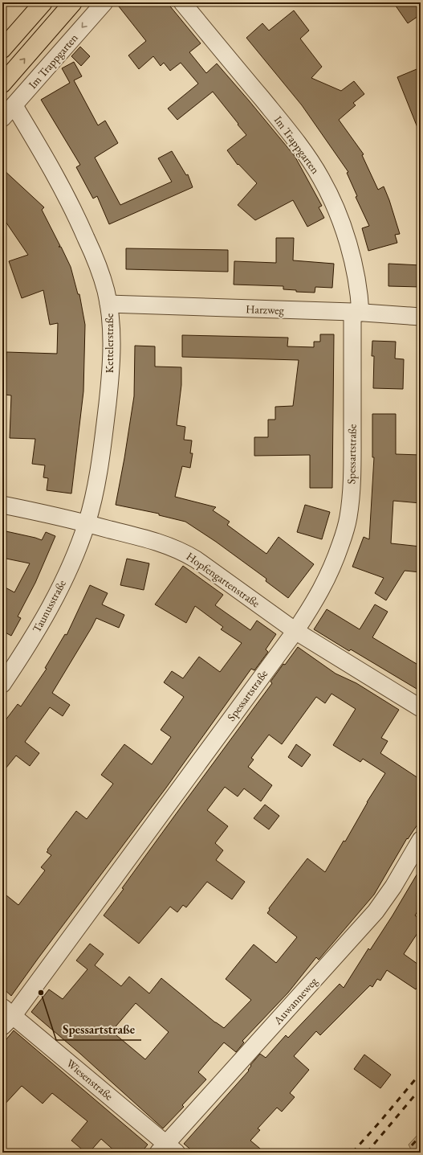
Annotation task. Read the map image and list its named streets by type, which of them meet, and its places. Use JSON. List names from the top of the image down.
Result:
{
  "streets": {
    "street": [
      "Im Trappgarten",
      "Harzweg",
      "Kettelerstraße",
      "Spessartstraße",
      "Hopfengartenstraße",
      "Taunusstraße",
      "Auwanneweg",
      "Wiesenstraße"
    ]
  },
  "crossings": [
    ["Im Trappgarten", "Harzweg"],
    ["Im Trappgarten", "Kettelerstraße"],
    ["Im Trappgarten", "Spessartstraße"],
    ["Harzweg", "Kettelerstraße"],
    ["Harzweg", "Spessartstraße"],
    ["Kettelerstraße", "Hopfengartenstraße"],
    ["Kettelerstraße", "Taunusstraße"],
    ["Spessartstraße", "Hopfengartenstraße"],
    ["Spessartstraße", "Wiesenstraße"],
    ["Hopfengartenstraße", "Taunusstraße"],
    ["Auwanneweg", "Wiesenstraße"]
  ],
  "places": ["Spessartstraße"]
}
